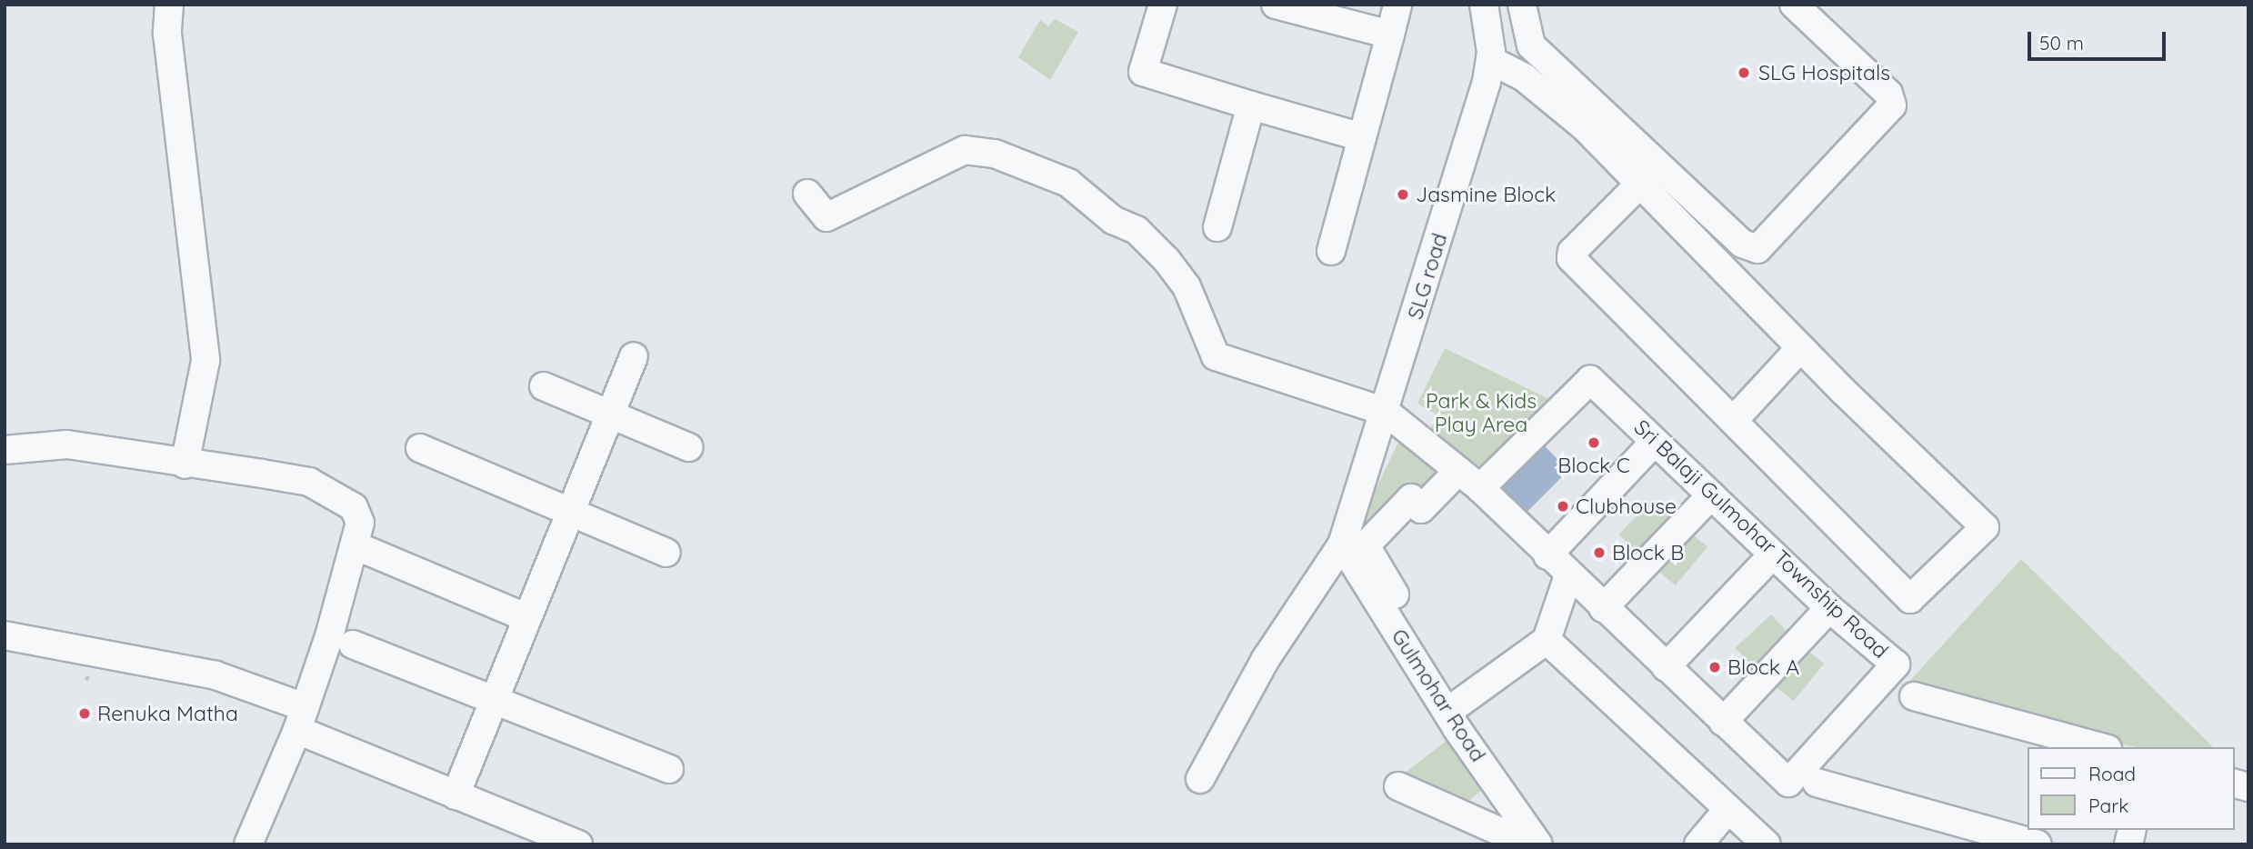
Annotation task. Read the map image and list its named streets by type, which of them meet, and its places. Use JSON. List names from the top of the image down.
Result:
{
  "streets": {
    "street": ["SLG road", "Sri Balaji Gulmohar Township Road", "Gulmohar Road"]
  },
  "crossings": [
    ["SLG road", "Sri Balaji Gulmohar Township Road"],
    ["SLG road", "Gulmohar Road"]
  ],
  "parks": ["Park & Kids Play Area"],
  "places": [
    "SLG Hospitals",
    "Jasmine Block",
    "Block C",
    "Clubhouse",
    "Block B",
    "Block A",
    "Renuka Matha"
  ],
  "legend": ["Road", "Park"],
  "scale_bar": "50 m"
}
